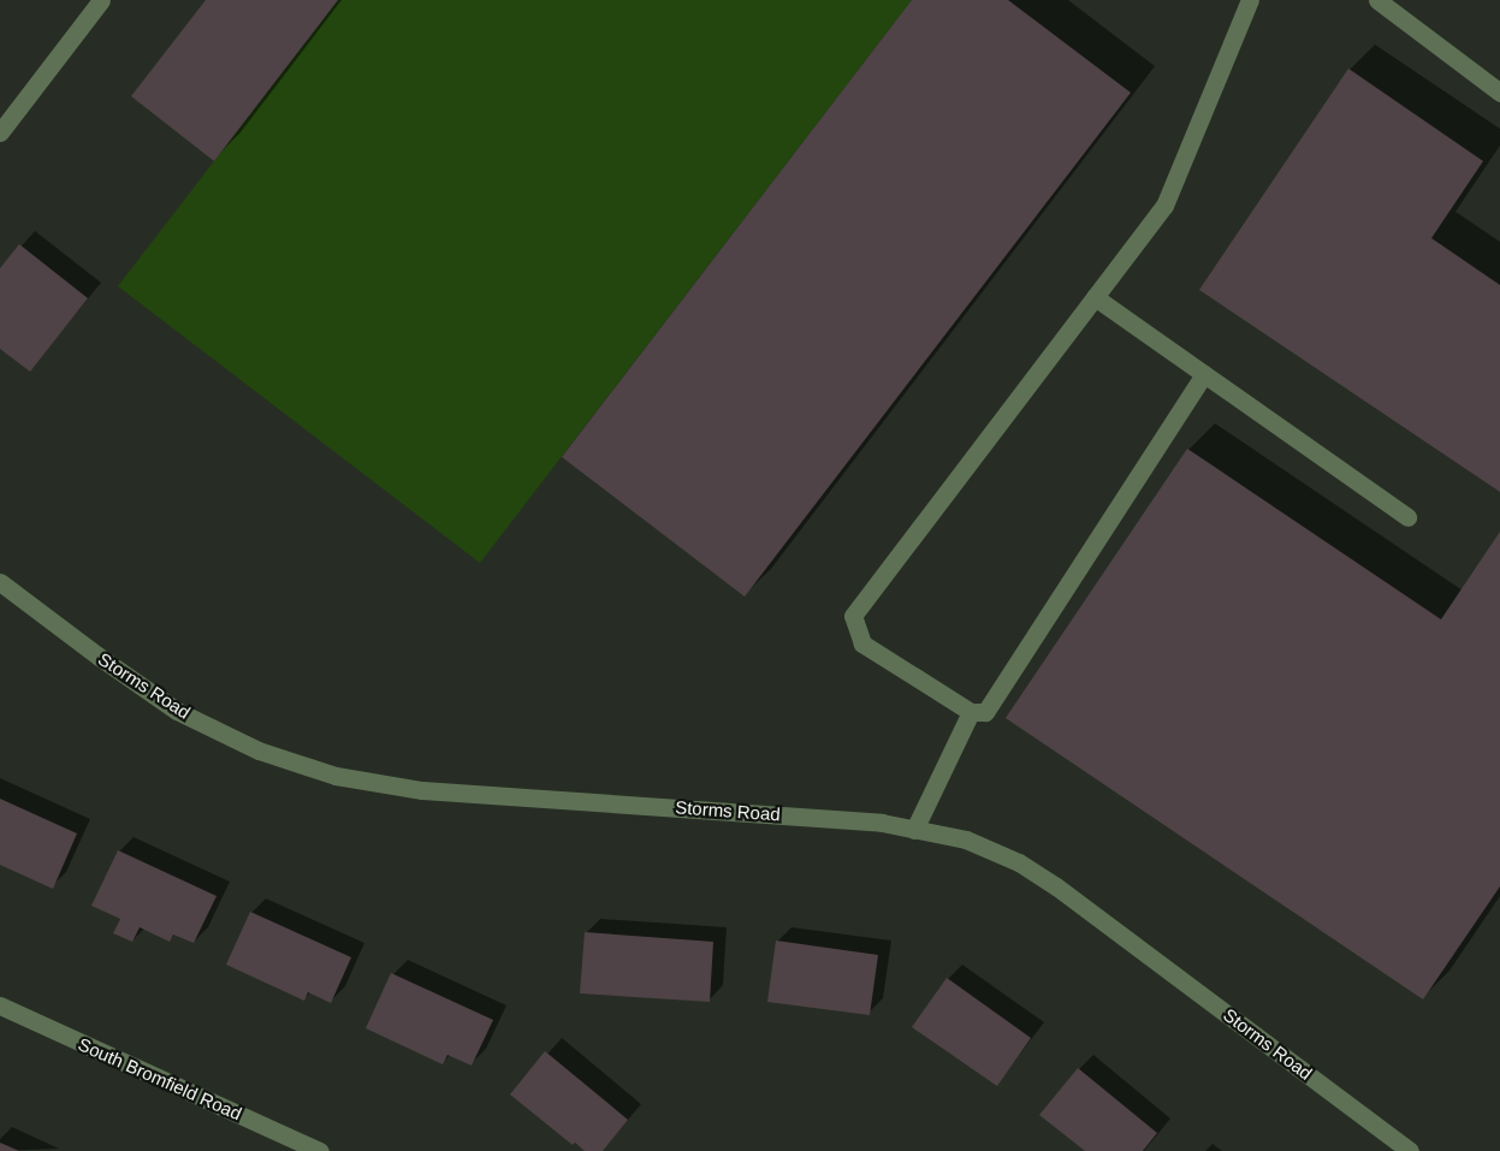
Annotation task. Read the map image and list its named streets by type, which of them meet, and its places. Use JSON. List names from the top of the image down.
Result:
{
  "streets": {
    "street": ["Storms Road", "South Bromfield Road"]
  }
}
